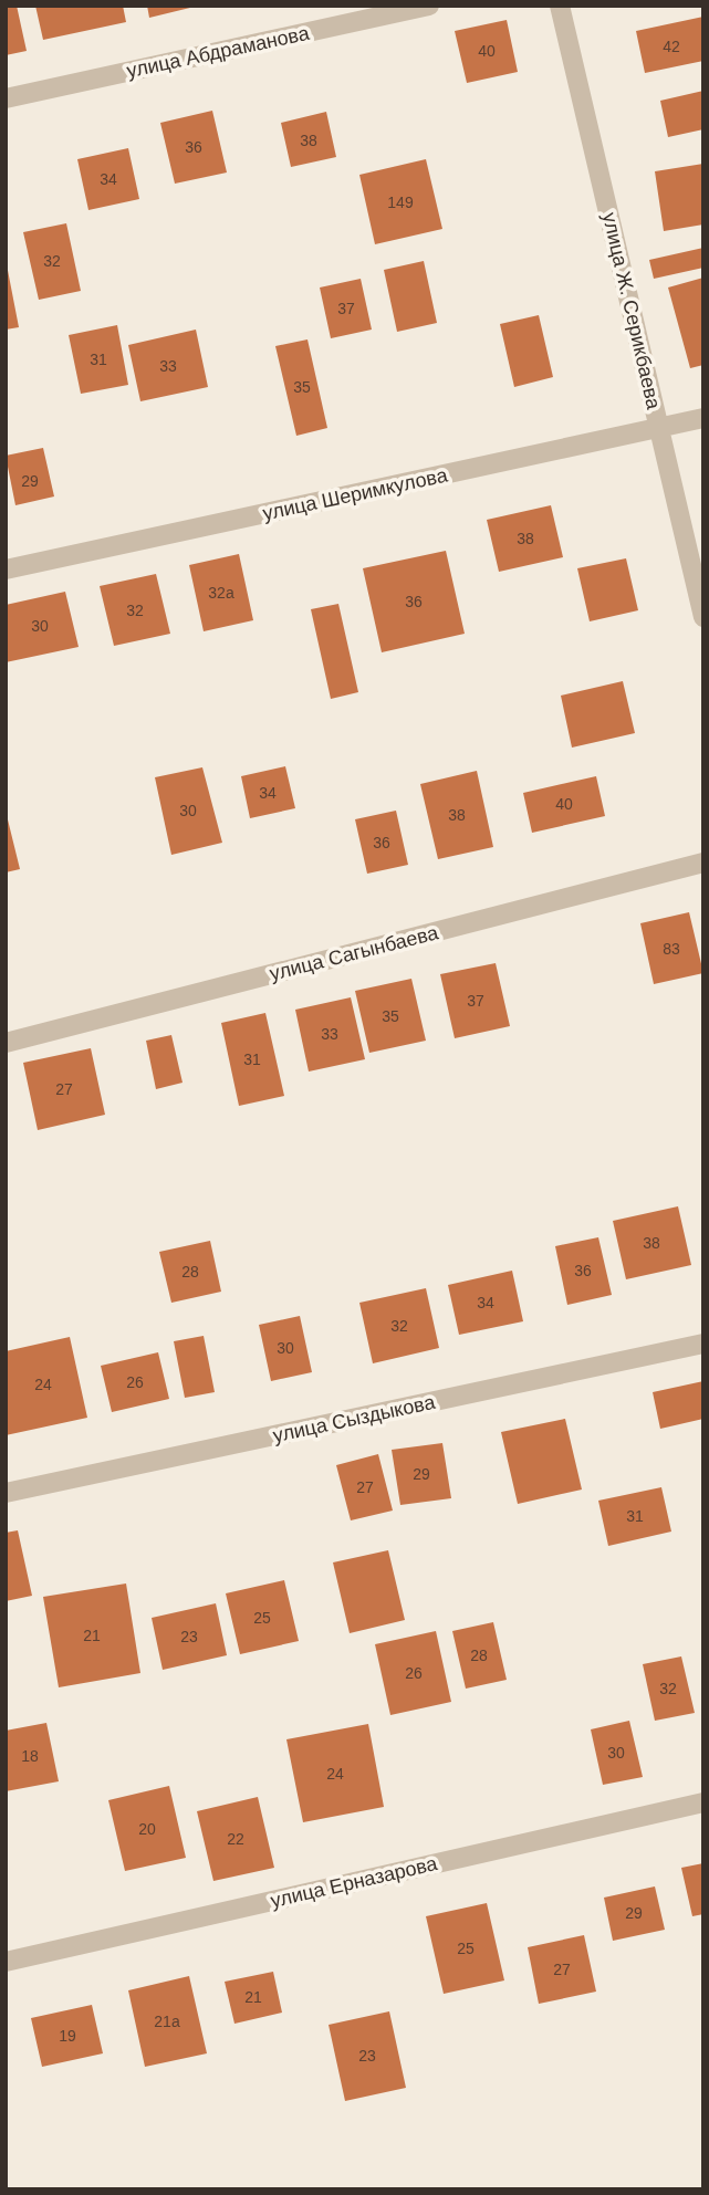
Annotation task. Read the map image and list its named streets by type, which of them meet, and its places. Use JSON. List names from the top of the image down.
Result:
{
  "streets": {
    "street": [
      "улица Абдраманова",
      "улица Ж. Серикбаева",
      "улица Шеримкулова",
      "улица Сагынбаева",
      "улица Сыздыкова",
      "улица Ерназарова"
    ]
  },
  "crossings": [
    ["улица Ж. Серикбаева", "улица Шеримкулова"]
  ],
  "house_numbers": [
    "42",
    "40",
    "38",
    "36",
    "34",
    "149",
    "32",
    "37",
    "31",
    "33",
    "35",
    "29",
    "38",
    "32а",
    "36",
    "32",
    "30",
    "34",
    "40",
    "30",
    "38",
    "36",
    "83",
    "37",
    "35",
    "33",
    "31",
    "27",
    "38",
    "36",
    "28",
    "34",
    "32",
    "30",
    "26",
    "24",
    "29",
    "27",
    "31",
    "25",
    "21",
    "23",
    "28",
    "26",
    "32",
    "30",
    "18",
    "24",
    "20",
    "22",
    "29",
    "25",
    "27",
    "21",
    "21а",
    "19",
    "23"
  ]
}
